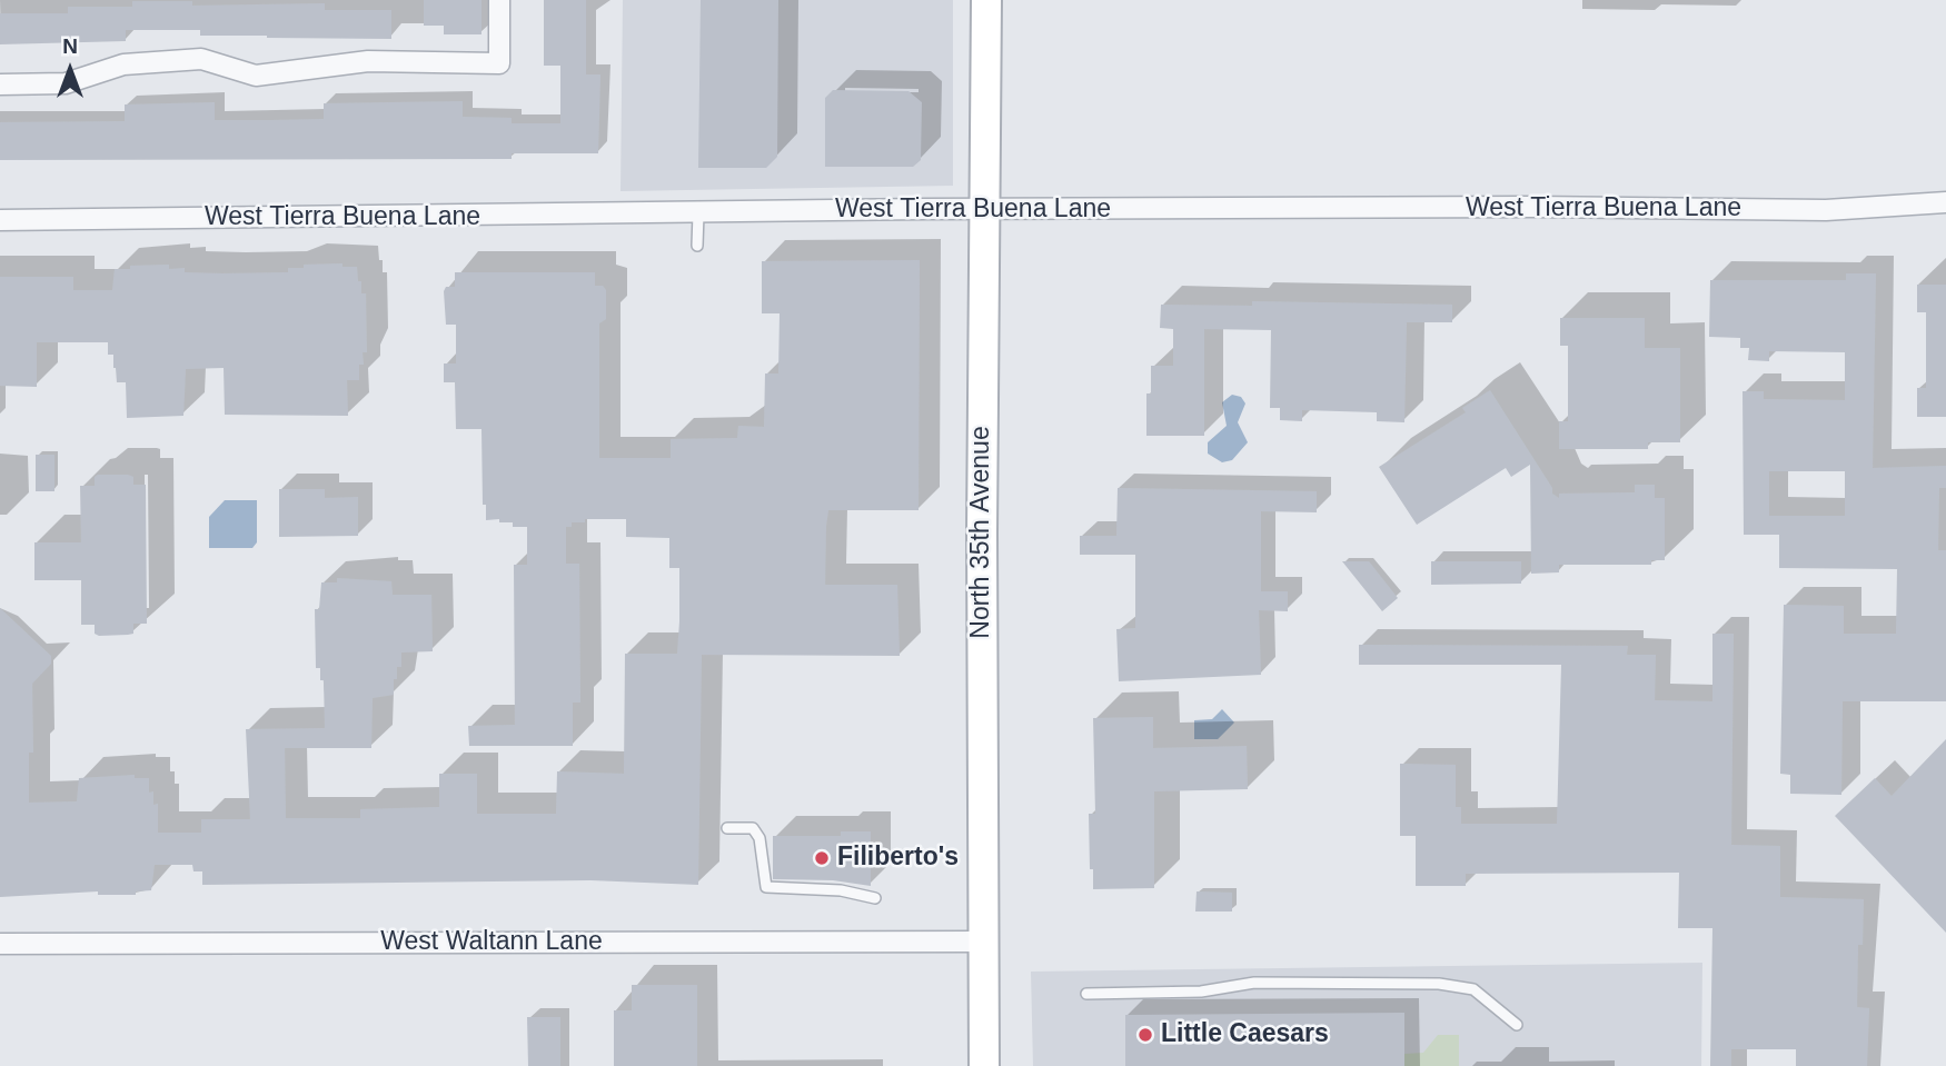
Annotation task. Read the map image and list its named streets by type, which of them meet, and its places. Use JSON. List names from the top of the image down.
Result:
{
  "streets": {
    "main road": ["North 35th Avenue"],
    "street": ["West Tierra Buena Lane", "West Waltann Lane"]
  },
  "crossings": [
    ["West Tierra Buena Lane", "North 35th Avenue"],
    ["North 35th Avenue", "West Waltann Lane"]
  ],
  "places": ["Filiberto's", "Little Caesars"],
  "north": "top"
}
